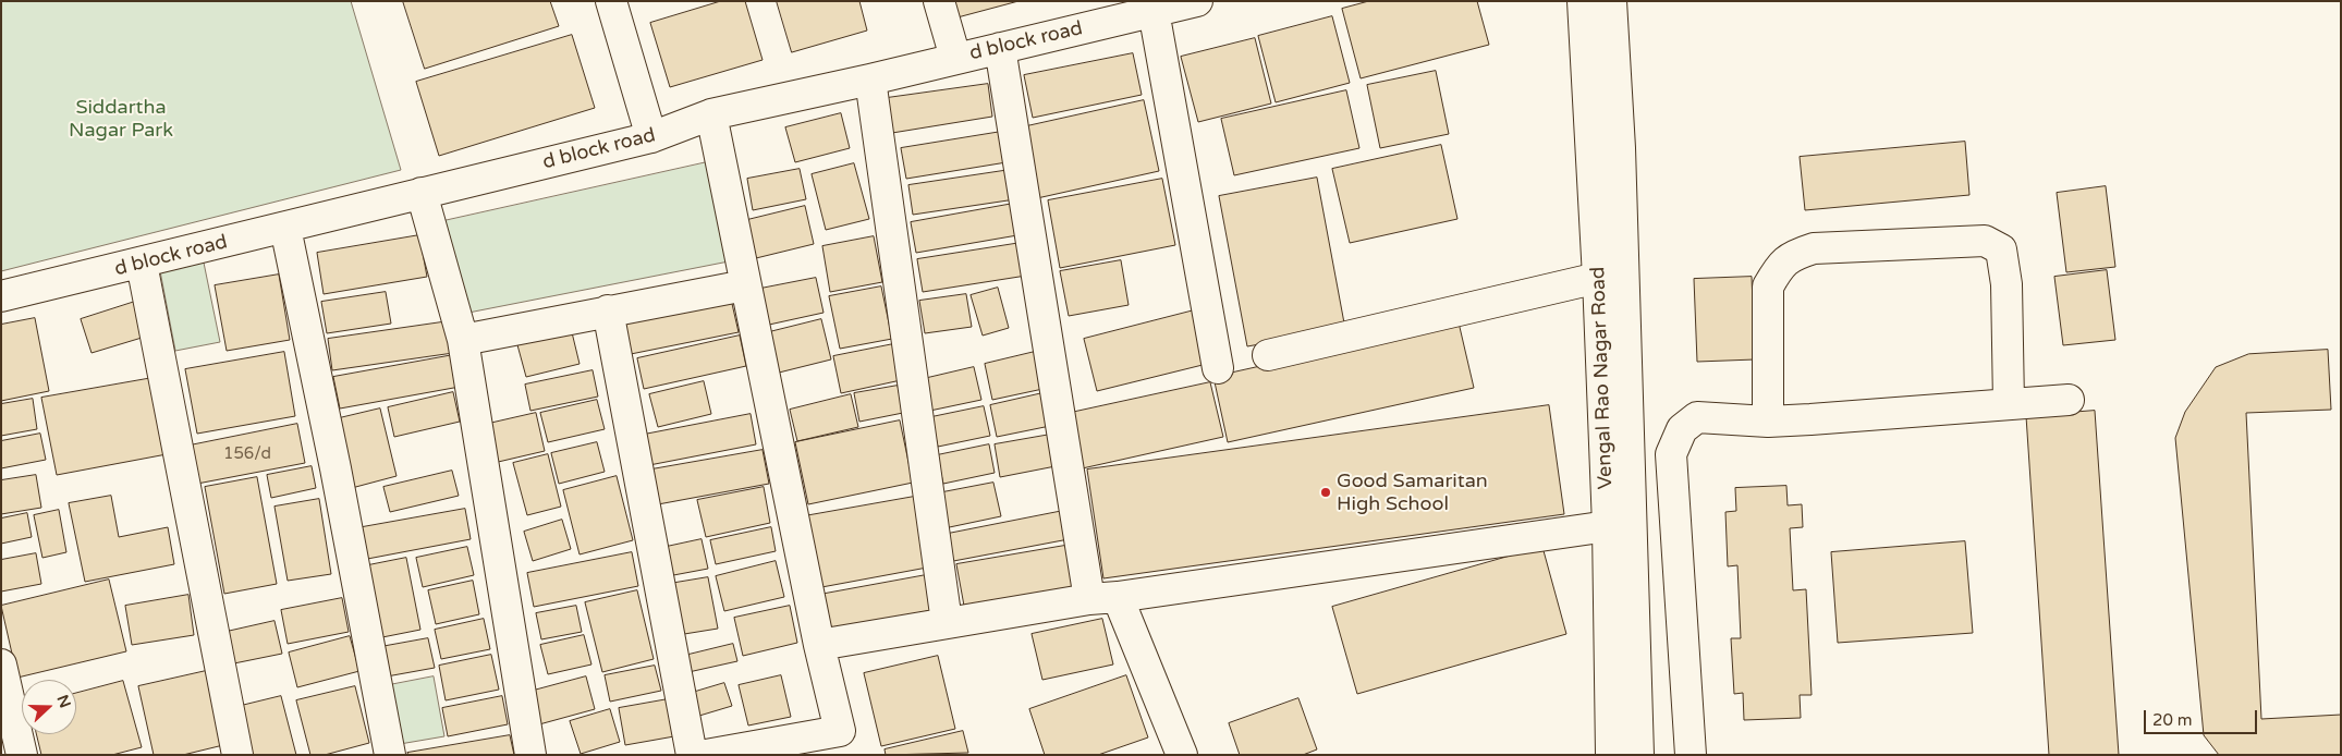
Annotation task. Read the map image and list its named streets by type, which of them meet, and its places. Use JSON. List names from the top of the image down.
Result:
{
  "streets": {
    "street": ["d block road", "Vengal Rao Nagar Road"]
  },
  "parks": ["Siddartha Nagar Park"],
  "places": ["Good Samaritan High School"],
  "house_numbers": ["156/d"],
  "scale_bar": "20 m",
  "north": "right"
}
